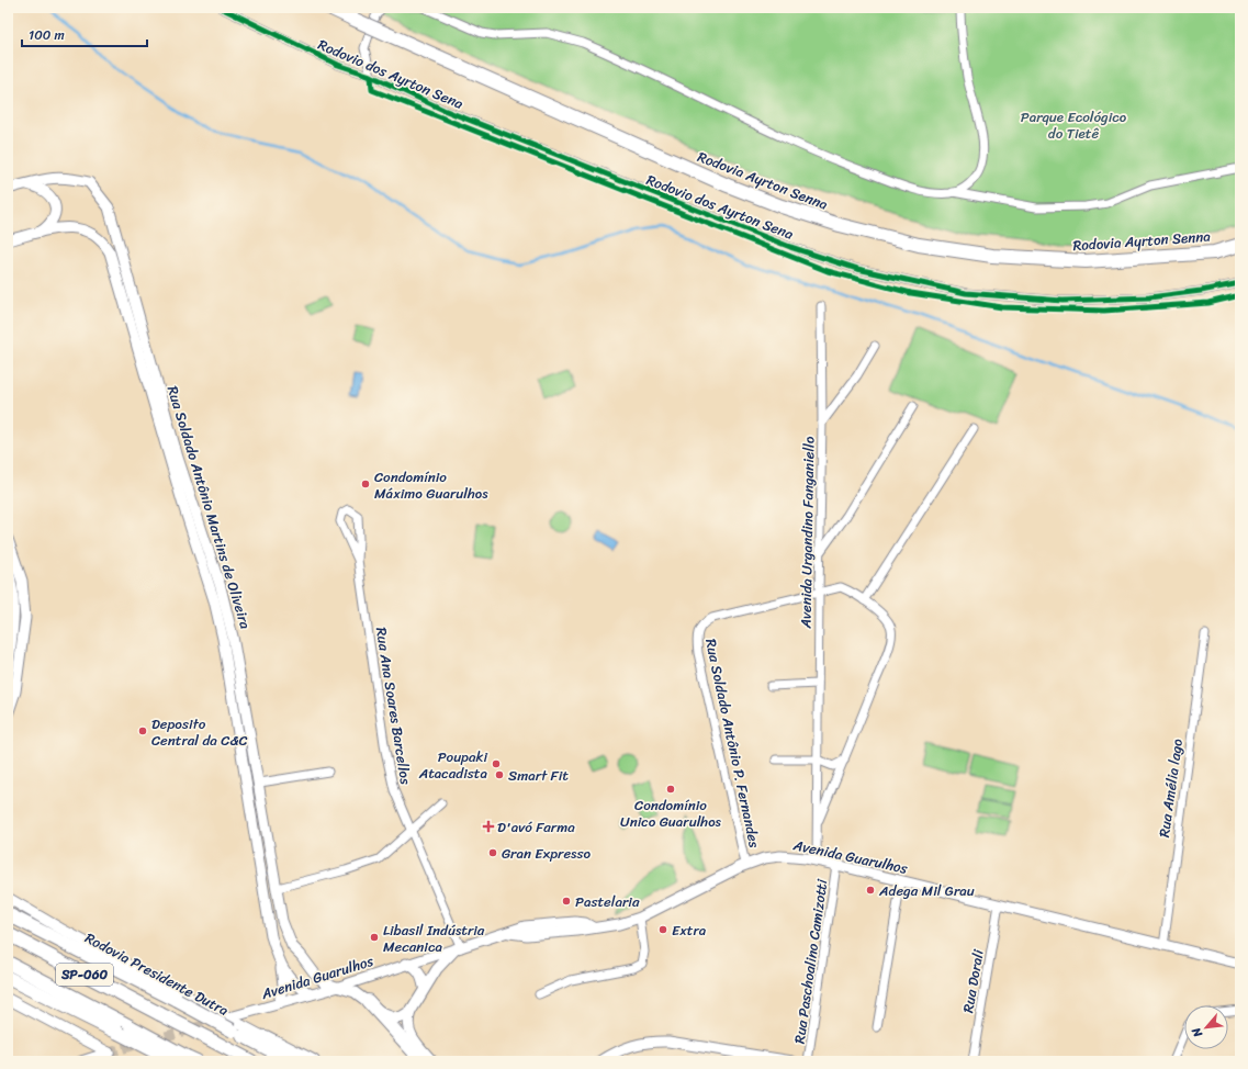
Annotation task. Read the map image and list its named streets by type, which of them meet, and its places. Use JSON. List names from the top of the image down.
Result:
{
  "streets": {
    "highway": ["Rodovia Ayrton Senna", "Rodovia Presidente Dutra", "SP-060"],
    "street": [
      "Rodovio dos Ayrton Sena",
      "Rua Soldado Antônio Martins de Oliveira",
      "Avenida Urgandino Fanganiello",
      "Rua Ana Soares Barcellos",
      "Rua Soldado Antônio P. Fernandes",
      "Rua Amélia lago",
      "Avenida Guarulhos",
      "Rua Paschoalino Camizotti",
      "Rua Dorali"
    ]
  },
  "crossings": [
    ["Rua Soldado Antônio Martins de Oliveira", "Avenida Guarulhos"],
    ["Avenida Urgandino Fanganiello", "Rua Soldado Antônio P. Fernandes"],
    ["Avenida Urgandino Fanganiello", "Avenida Guarulhos"],
    ["Rua Ana Soares Barcellos", "Avenida Guarulhos"],
    ["Rua Soldado Antônio P. Fernandes", "Avenida Guarulhos"],
    ["Rua Amélia lago", "Avenida Guarulhos"],
    ["Avenida Guarulhos", "Rua Paschoalino Camizotti"],
    ["Avenida Guarulhos", "Rua Dorali"]
  ],
  "parks": ["Parque Ecológico do Tietê"],
  "places": {
    "other": [
      "Condomínio Máximo Guarulhos",
      "Deposito Central da C&C",
      "Poupaki Atacadista",
      "Smart Fit",
      "Condomínio Unico Guarulhos",
      "Gran Expresso",
      "Adega Mil Grau",
      "Pastelaria",
      "Extra",
      "Libasil Indústria Mecanica"
    ],
    "health": ["D'avó Farma"]
  },
  "scale_bar": "100 m",
  "north": "bottom left"
}
